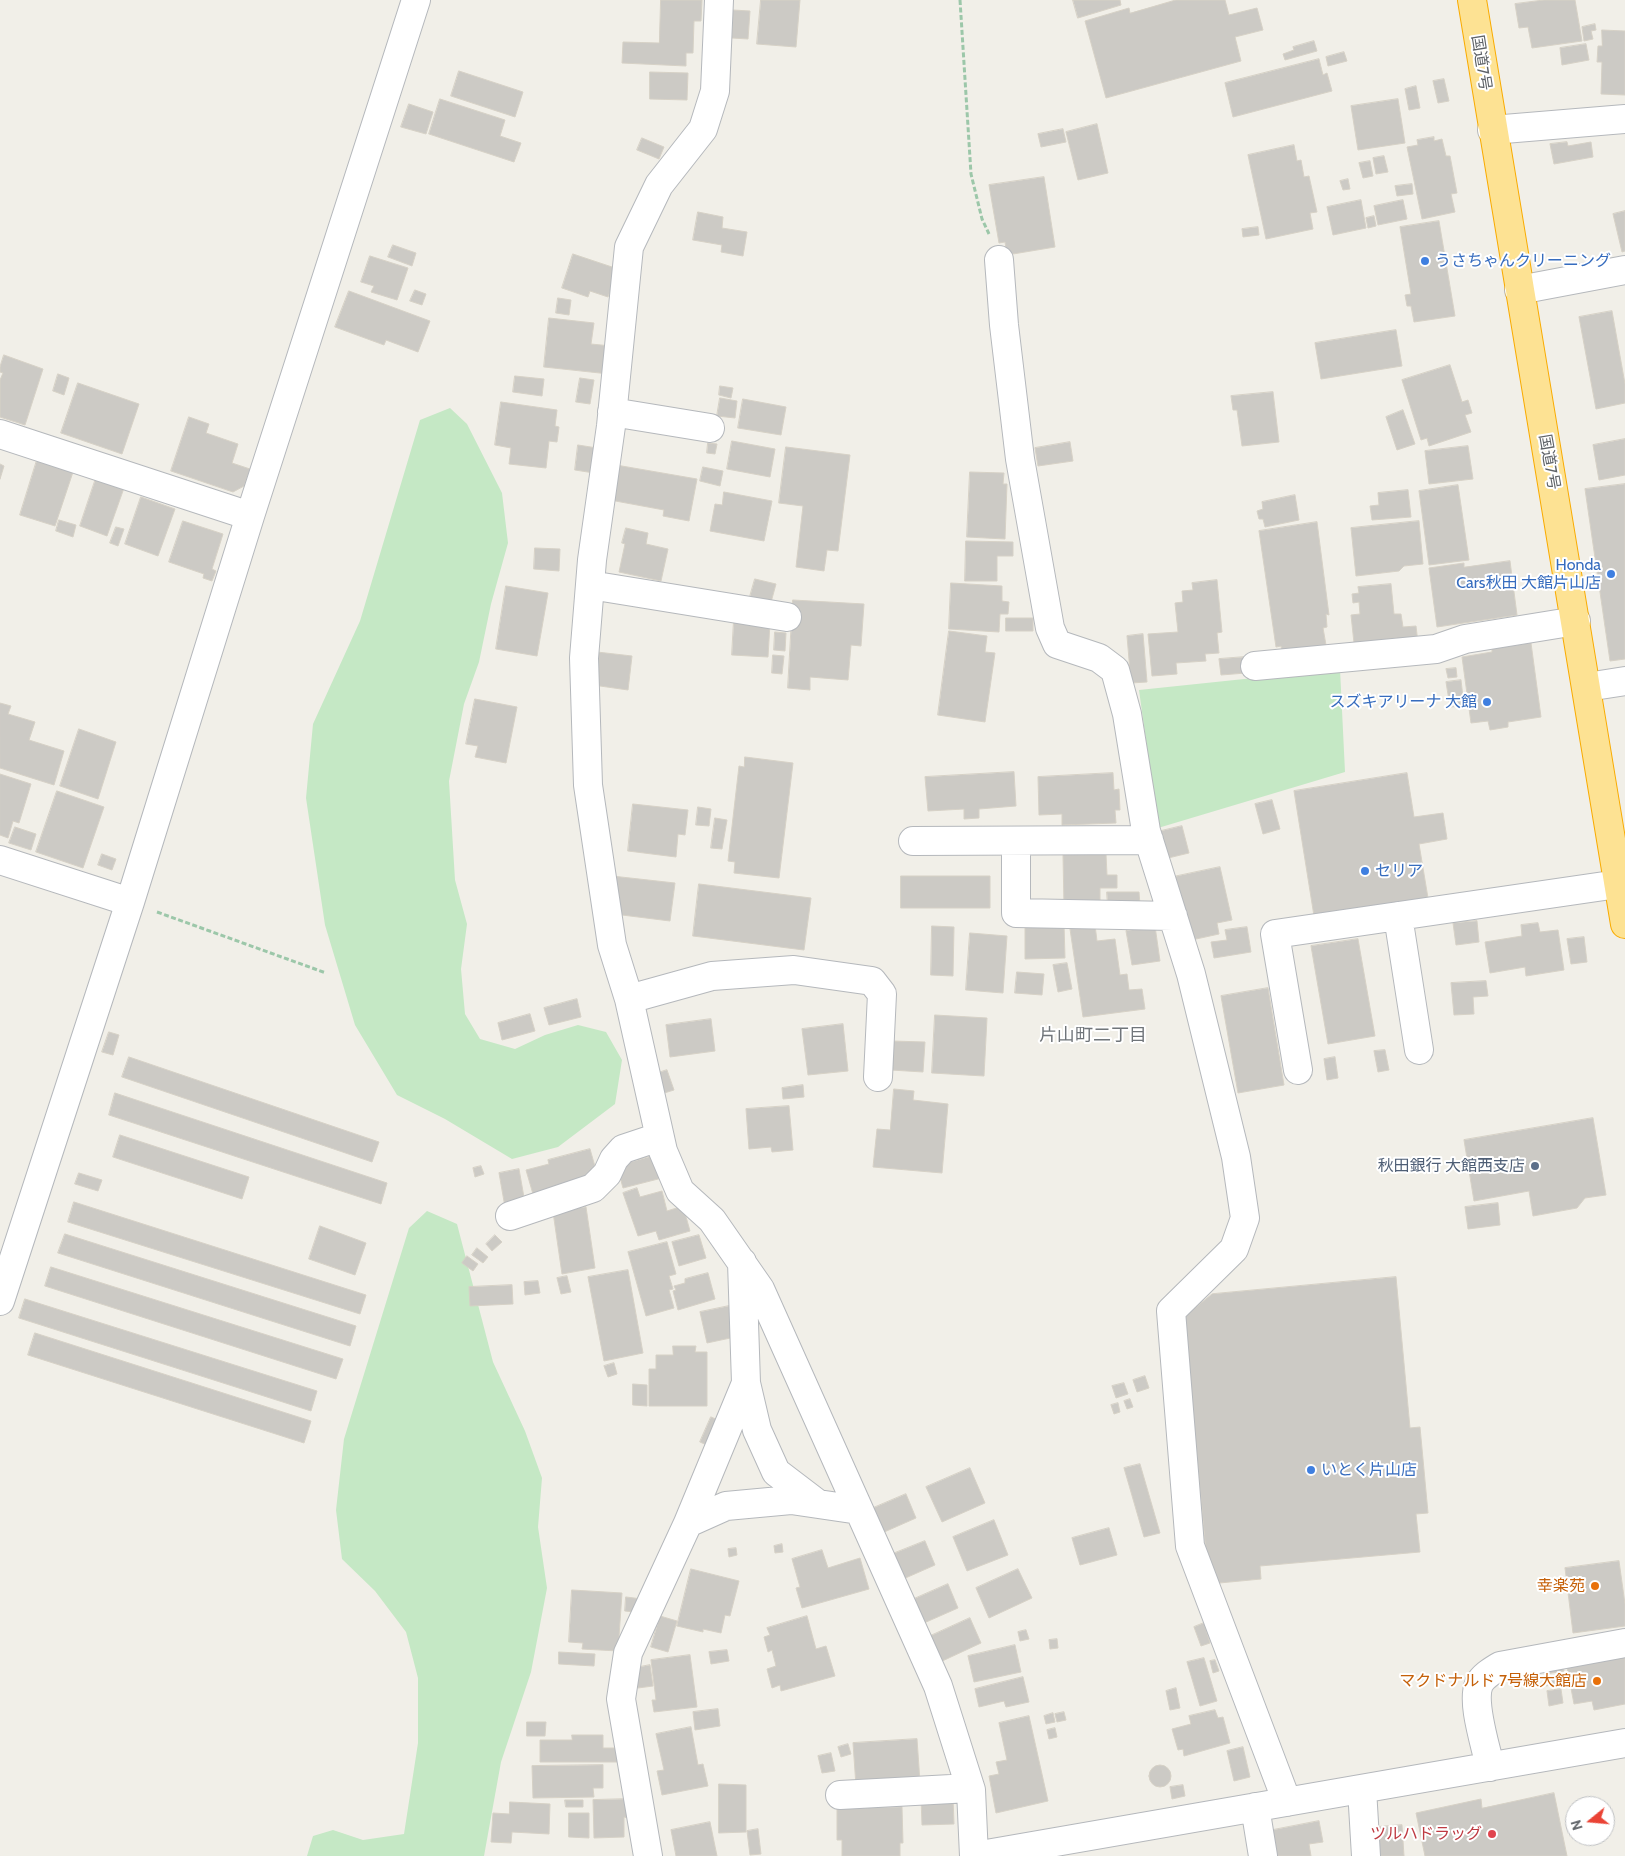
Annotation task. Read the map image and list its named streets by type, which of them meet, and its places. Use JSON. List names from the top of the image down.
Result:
{
  "streets": {
    "highway": ["国道7号"]
  },
  "districts": ["片山町二丁目"],
  "places": [
    "うさちゃんクリーニング",
    "Honda Cars秋田 大館片山店",
    "スズキアリーナ 大館",
    "セリア",
    "秋田銀行 大館西支店",
    "いとく片山店",
    "幸楽苑",
    "マクドナルド 7号線大館店",
    "ツルハドラッグ"
  ],
  "north": "left"
}
